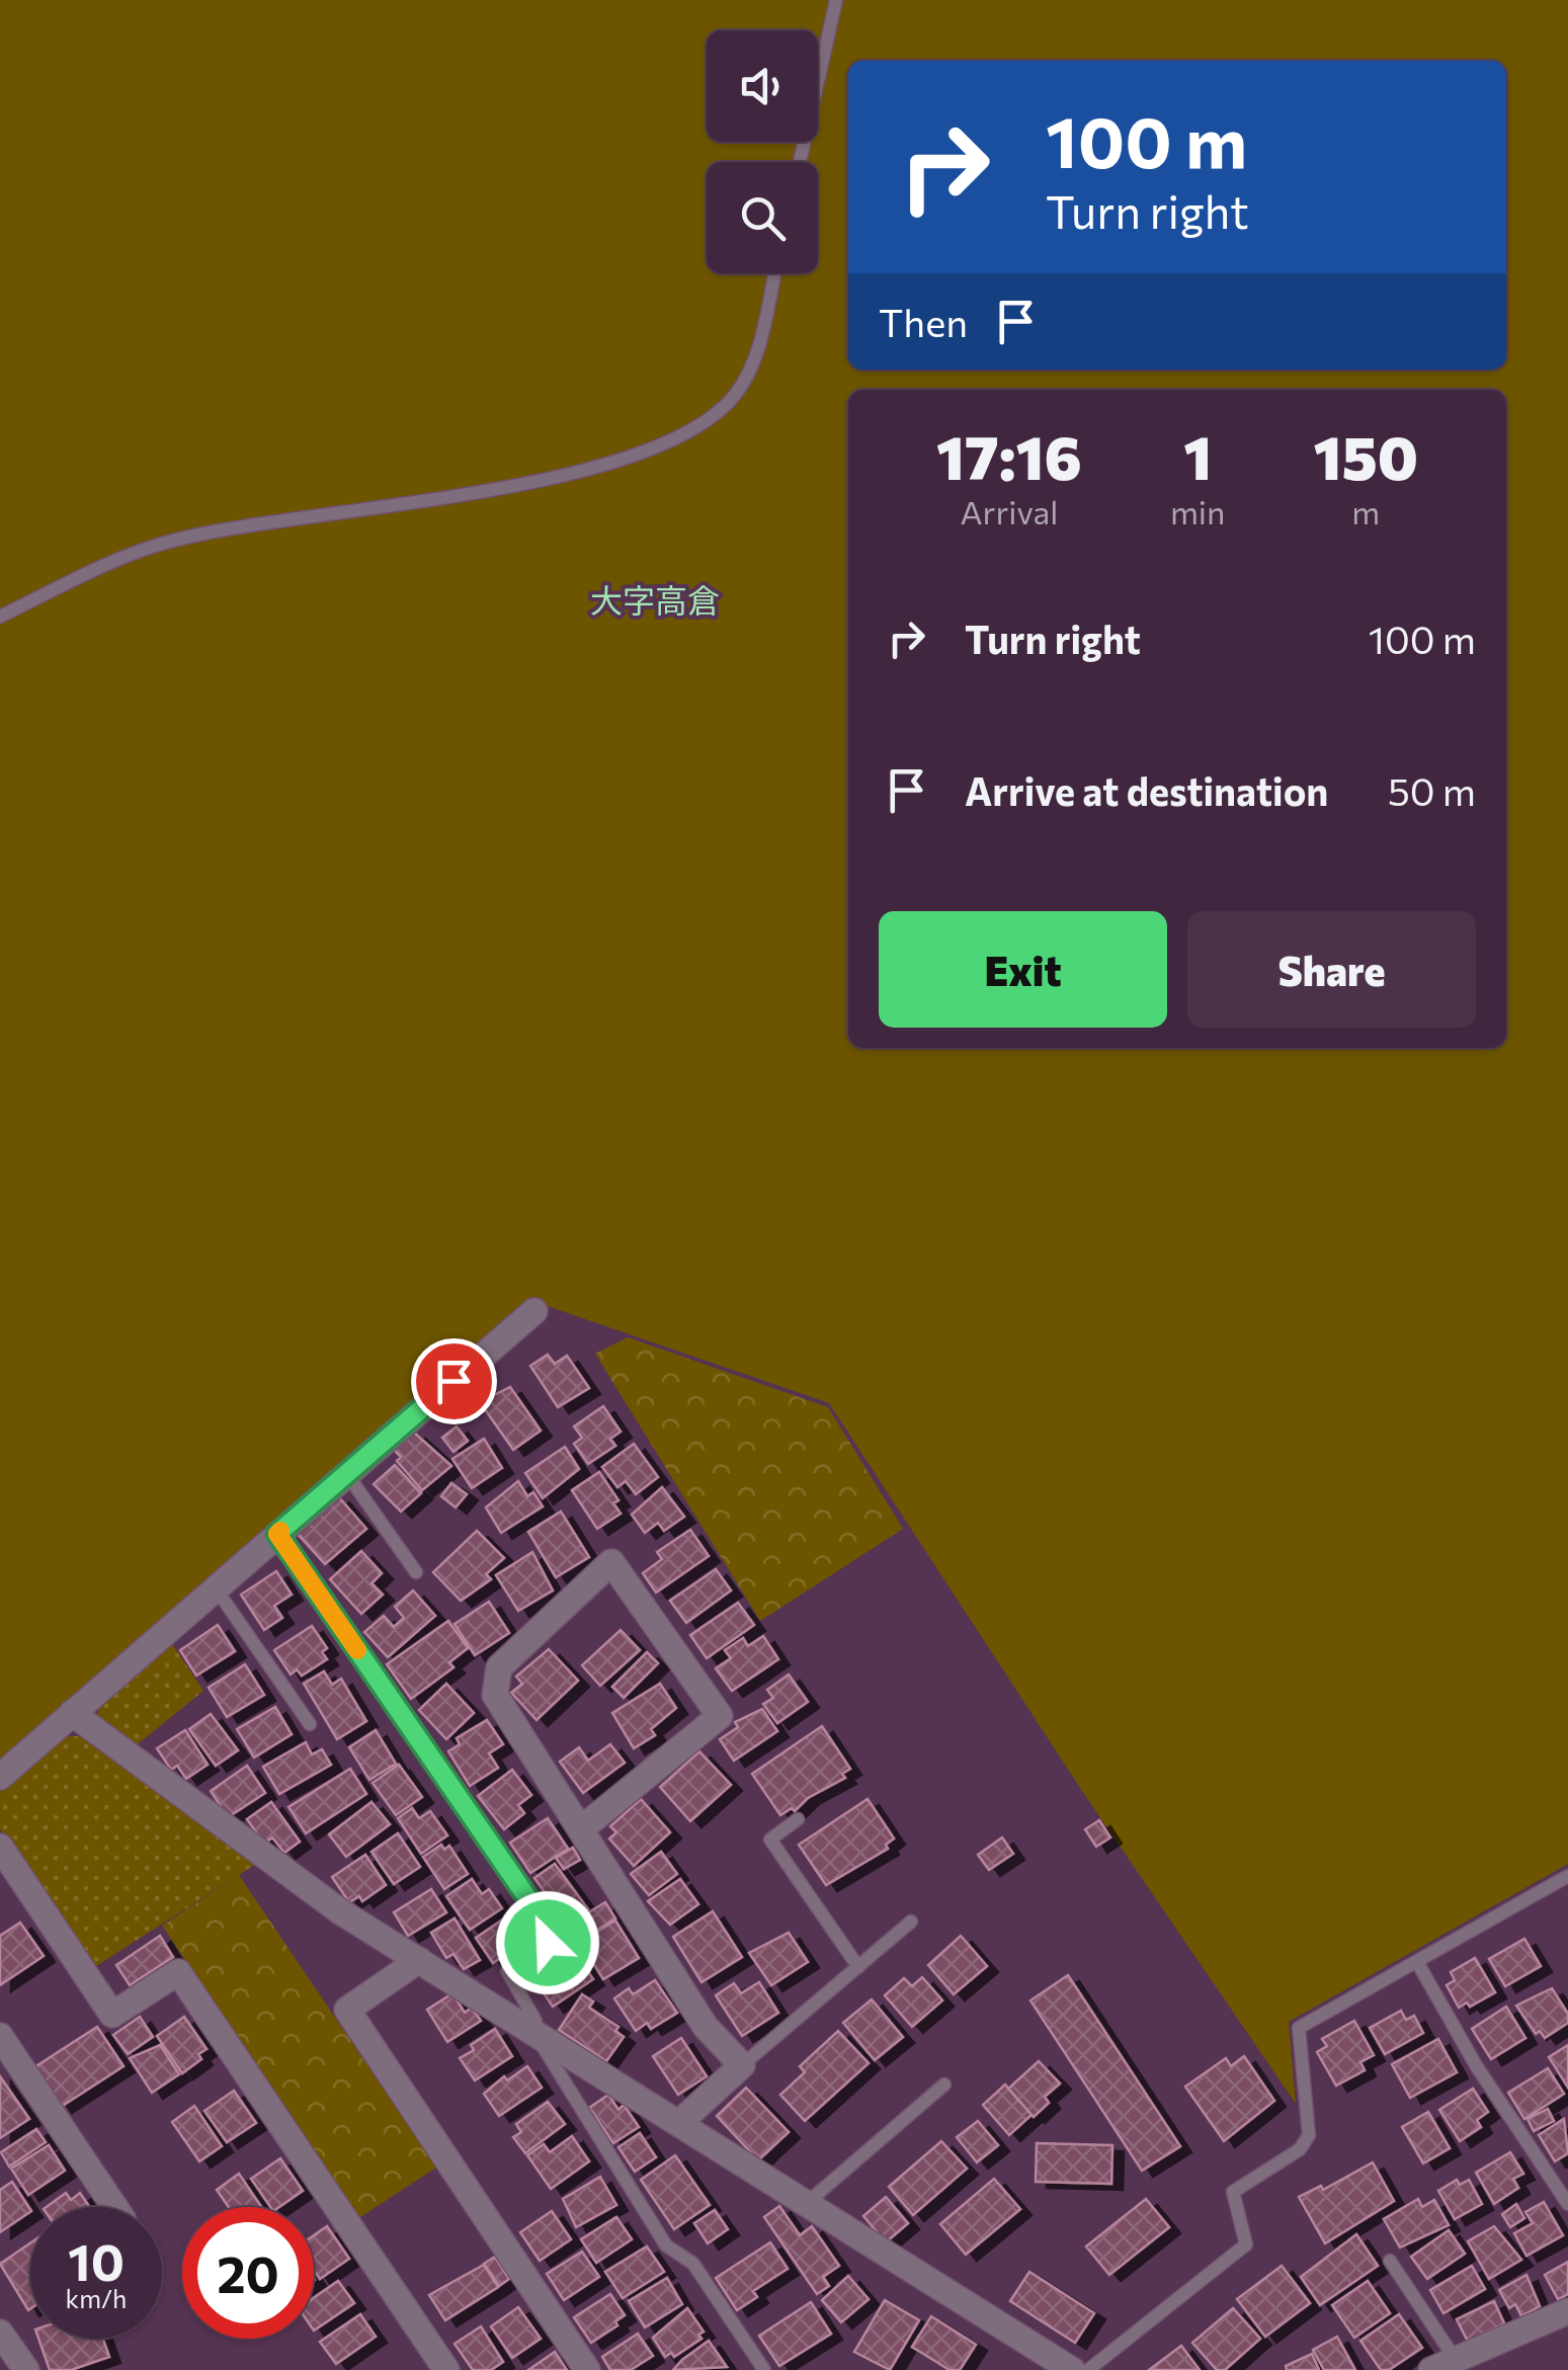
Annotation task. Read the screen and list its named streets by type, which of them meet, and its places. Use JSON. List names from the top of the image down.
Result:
{
  "districts": ["大字高倉"],
  "page": {
    "turn": ["100 m", "Turn right"],
    "then": "Then",
    "eta": [
      "17:16",
      "Arrival",
      "1",
      "min",
      "150",
      "m"
    ],
    "list": [
      {
        "name": "Turn right",
        "value": "100 m"
      },
      {
        "name": "Arrive at destination",
        "value": "50 m"
      }
    ],
    "buttons": ["Exit", "Share"],
    "speed": "10 km/h",
    "limit": "20"
  }
}
